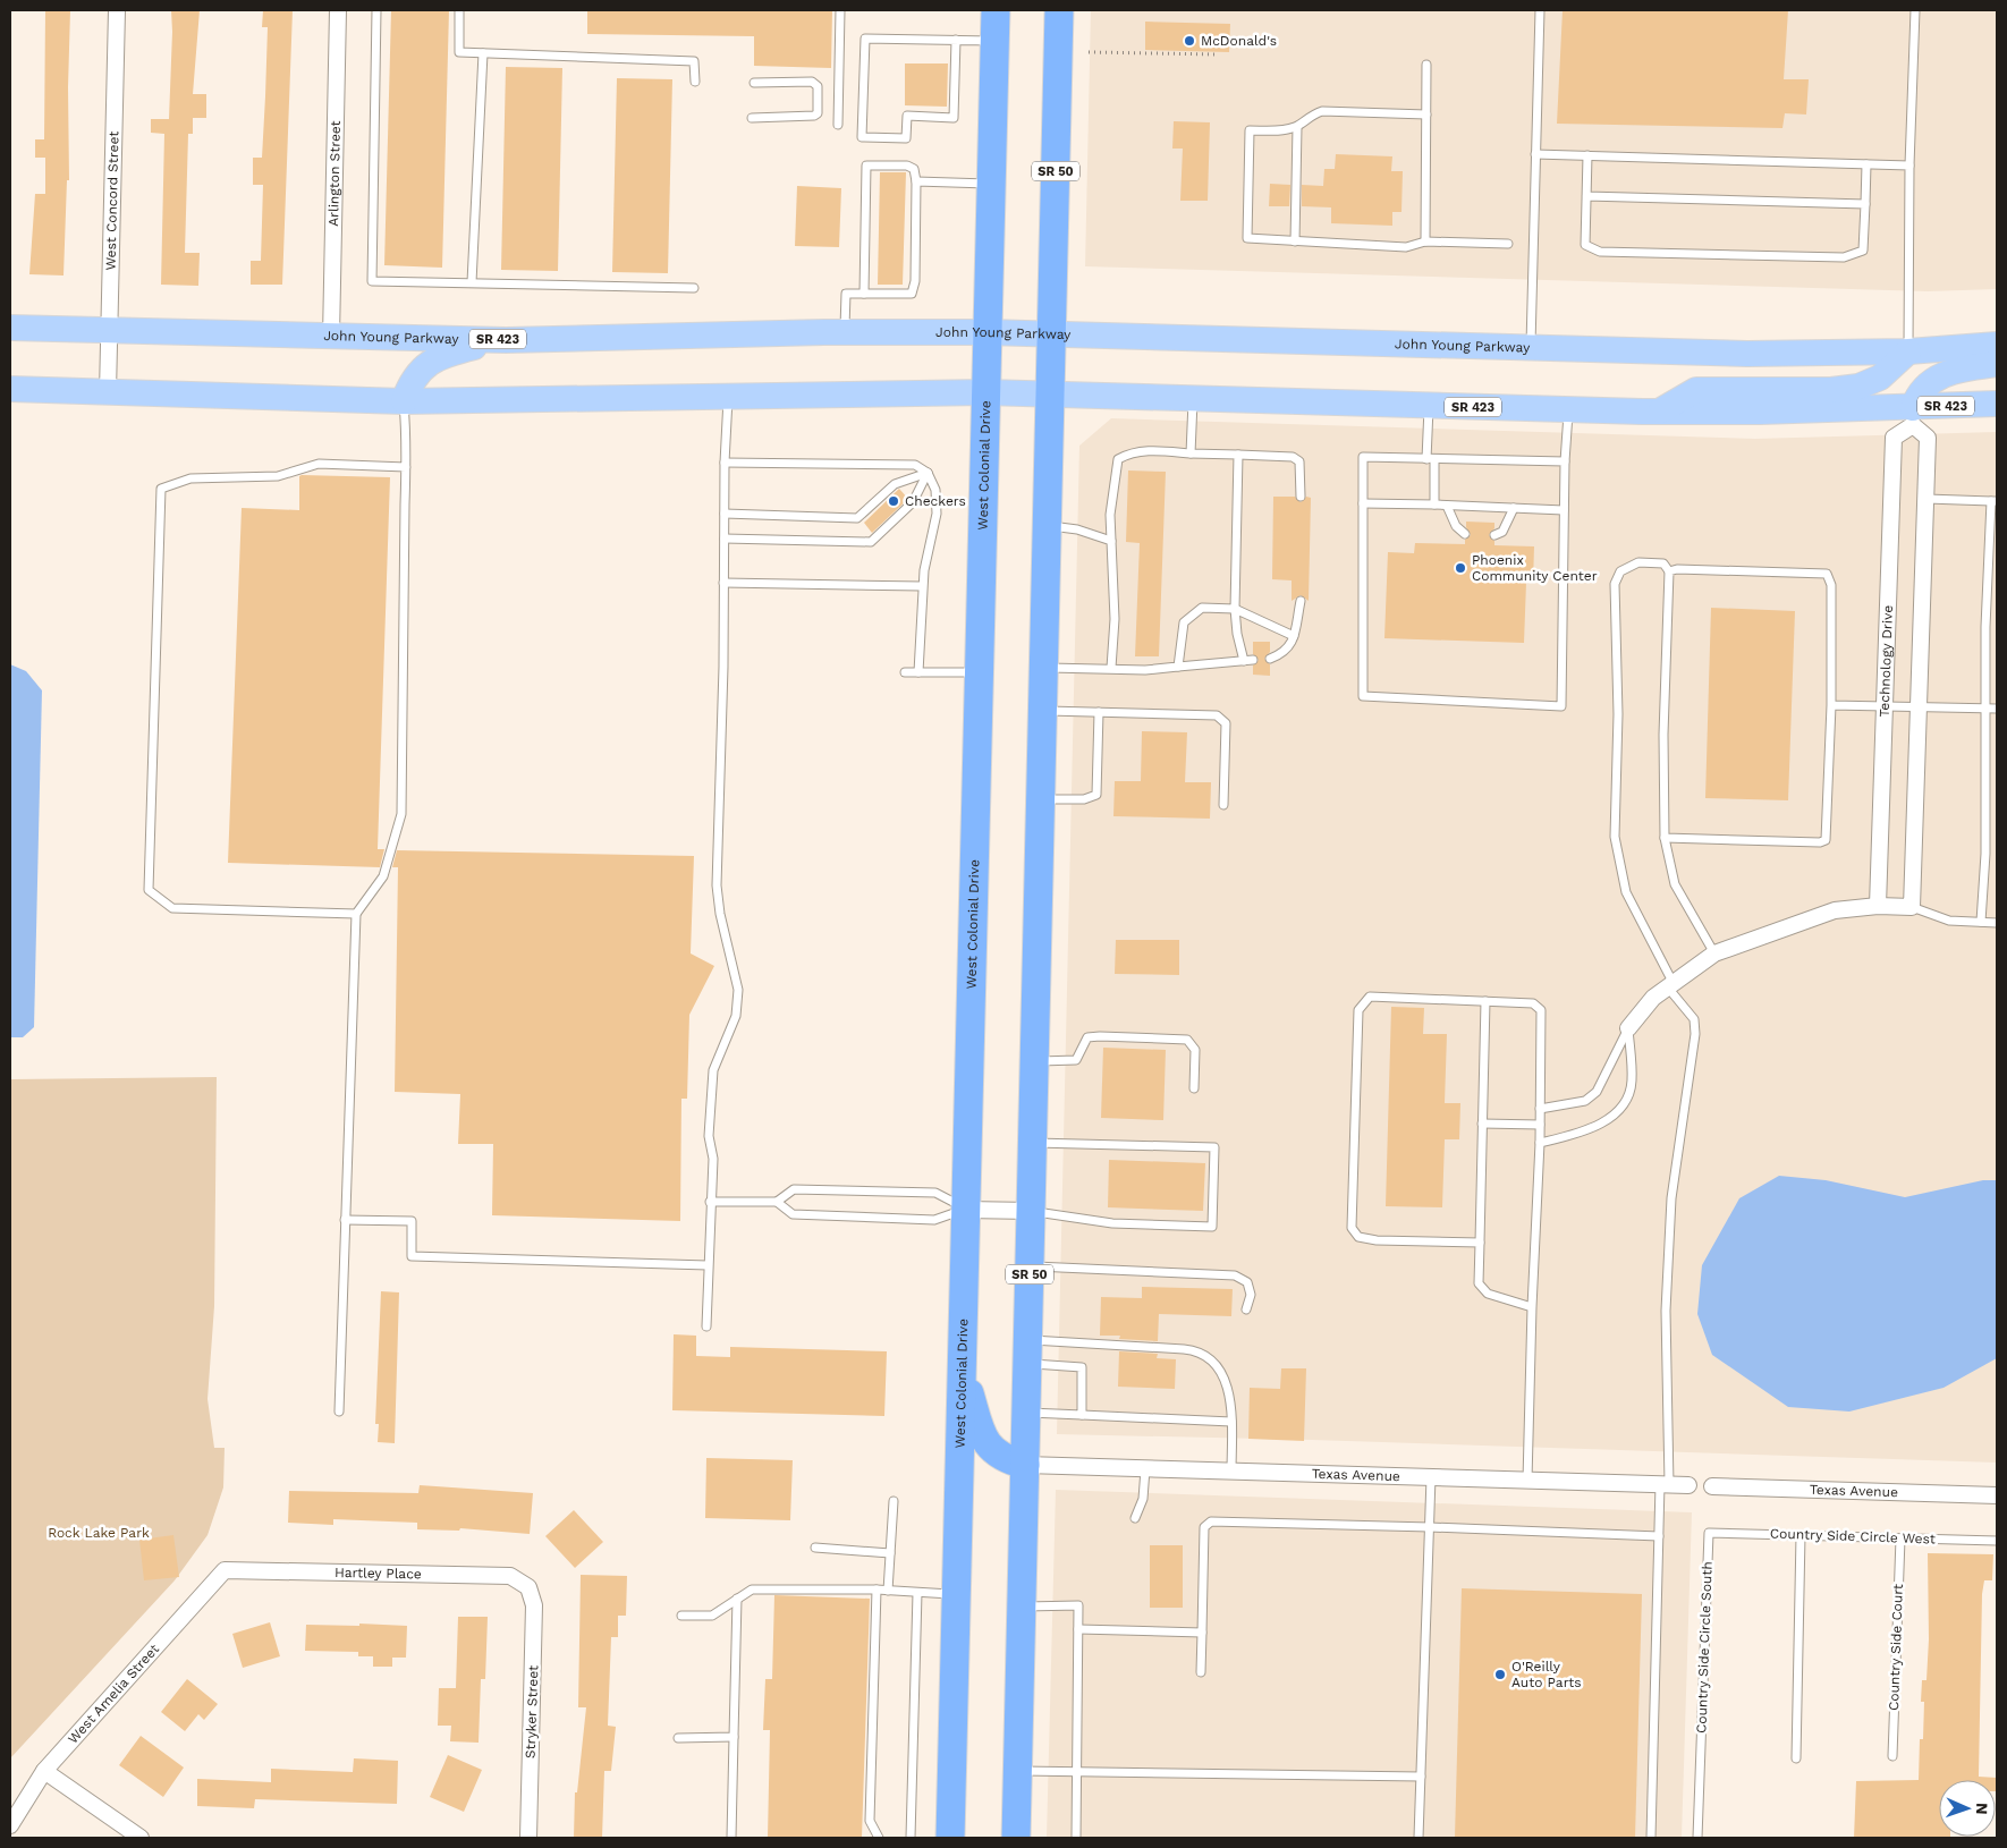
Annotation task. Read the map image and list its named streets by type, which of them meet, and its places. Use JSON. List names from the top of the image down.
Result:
{
  "streets": {
    "highway": ["SR 50", "West Colonial Drive"],
    "main road": ["John Young Parkway", "SR 423"],
    "street": [
      "Arlington Street",
      "West Concord Street",
      "Technology Drive",
      "Texas Avenue",
      "Hartley Place",
      "West Amelia Street",
      "Stryker Street"
    ],
    "lane": ["Country Side Circle West", "Country Side Circle South", "Country Side Court"]
  },
  "crossings": [
    ["SR 50", "John Young Parkway"],
    ["SR 50", "SR 423"],
    ["SR 50", "Texas Avenue"],
    ["Arlington Street", "John Young Parkway"],
    ["West Concord Street", "John Young Parkway"],
    ["West Concord Street", "SR 423"],
    ["John Young Parkway", "West Colonial Drive"],
    ["SR 423", "West Colonial Drive"],
    ["SR 423", "Technology Drive"],
    ["Country Side Circle West", "Country Side Circle South"],
    ["Country Side Circle West", "Country Side Court"],
    ["Hartley Place", "West Amelia Street"],
    ["Hartley Place", "Stryker Street"]
  ],
  "parks": ["Rock Lake Park"],
  "places": [
    "McDonald's",
    "Checkers",
    "Phoenix Community Center",
    "O'Reilly Auto Parts"
  ],
  "north": "right"
}
